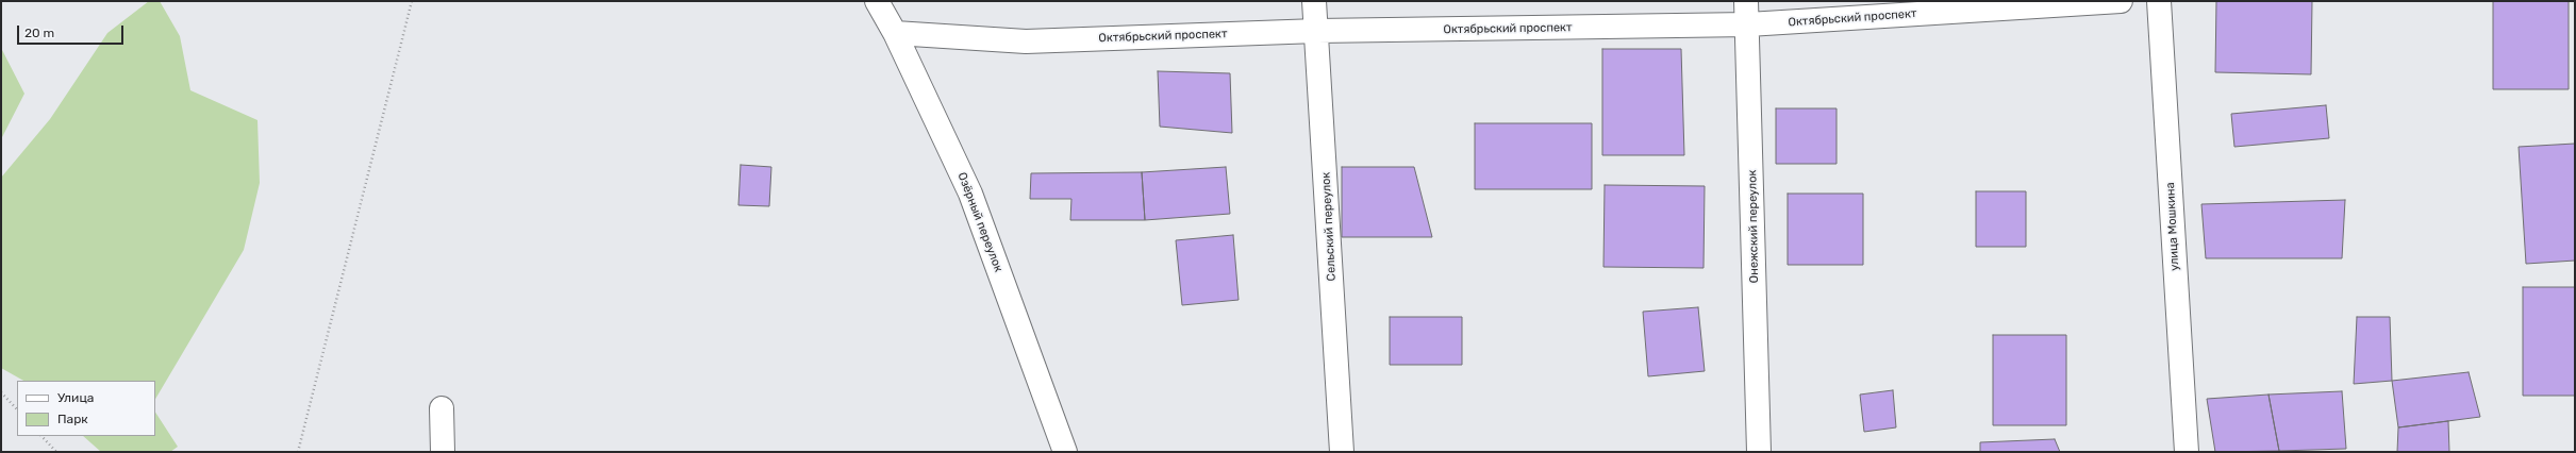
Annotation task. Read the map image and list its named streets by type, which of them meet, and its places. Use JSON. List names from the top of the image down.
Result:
{
  "streets": {
    "street": [
      "Октябрьский проспект",
      "Озёрный переулок",
      "Сельский переулок",
      "Онежский переулок",
      "улица Мошкина"
    ]
  },
  "crossings": [
    ["Октябрьский проспект", "Озёрный переулок"],
    ["Октябрьский проспект", "Сельский переулок"],
    ["Октябрьский проспект", "Онежский переулок"]
  ],
  "legend": ["Улица", "Парк"],
  "scale_bar": "20 m"
}
